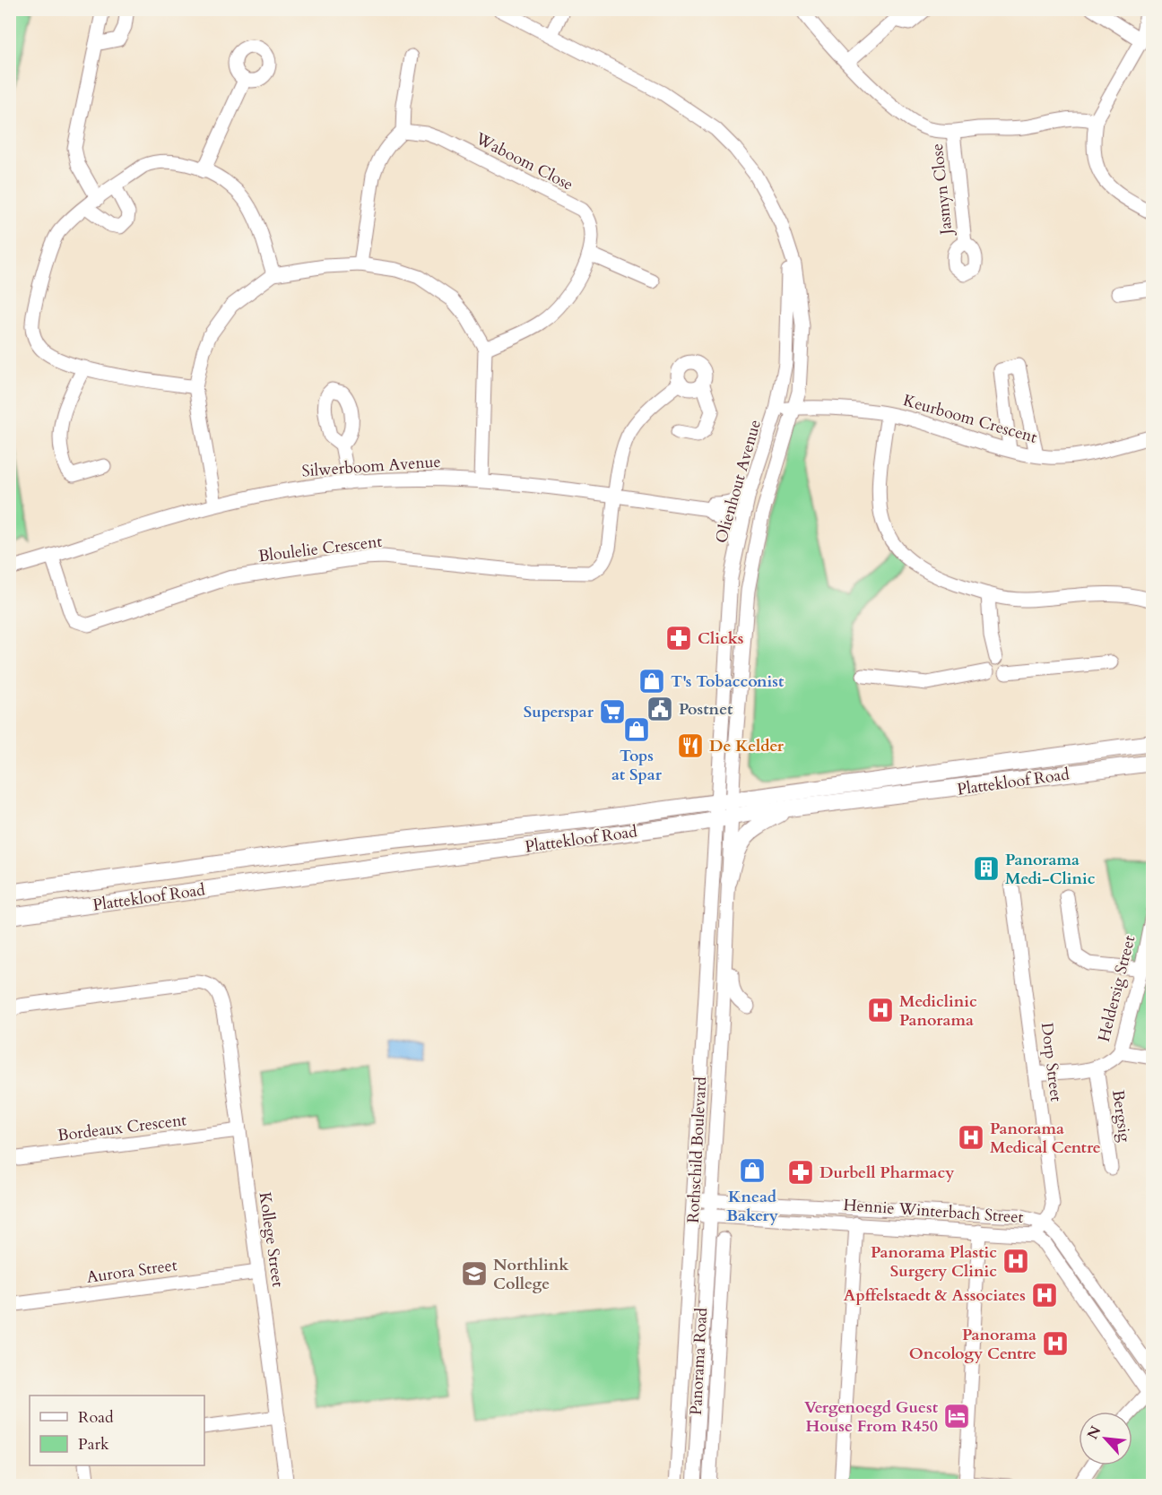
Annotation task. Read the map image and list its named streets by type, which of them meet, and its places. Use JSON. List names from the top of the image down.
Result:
{
  "streets": {
    "main road": ["Plattekloof Road"],
    "street": [
      "Waboom Close",
      "Jasmyn Close",
      "Keurboom Crescent",
      "Silwerboom Avenue",
      "Olienhout Avenue",
      "Bloulelie Crescent",
      "Heldersig Street",
      "Dorp Street",
      "Bergsig",
      "Bordeaux Crescent",
      "Rothschild Boulevard",
      "Hennie Winterbach Street",
      "Kollege Street",
      "Aurora Street",
      "Panorama Road"
    ]
  },
  "crossings": [
    ["Keurboom Crescent", "Olienhout Avenue"],
    ["Silwerboom Avenue", "Olienhout Avenue"],
    ["Silwerboom Avenue", "Bloulelie Crescent"],
    ["Olienhout Avenue", "Plattekloof Road"],
    ["Plattekloof Road", "Rothschild Boulevard"],
    ["Heldersig Street", "Dorp Street"],
    ["Heldersig Street", "Bergsig"],
    ["Dorp Street", "Hennie Winterbach Street"],
    ["Bordeaux Crescent", "Kollege Street"],
    ["Rothschild Boulevard", "Hennie Winterbach Street"],
    ["Kollege Street", "Aurora Street"]
  ],
  "places": {
    "pharmacy": ["Clicks", "Durbell Pharmacy"],
    "shop": ["T's Tobacconist", "Tops at Spar", "Knead Bakery"],
    "public building": ["Postnet"],
    "supermarket": ["Superspar"],
    "restaurant": ["De Kelder"],
    "building": ["Panorama Medi-Clinic"],
    "hospital": [
      "Mediclinic Panorama",
      "Panorama Medical Centre",
      "Panorama Plastic Surgery Clinic",
      "Apffelstaedt & Associates",
      "Panorama Oncology Centre"
    ],
    "school or university": ["Northlink College"],
    "hotel": ["Vergenoegd Guest House From R450"]
  },
  "legend": ["Road", "Park"],
  "north": "top left"
}
